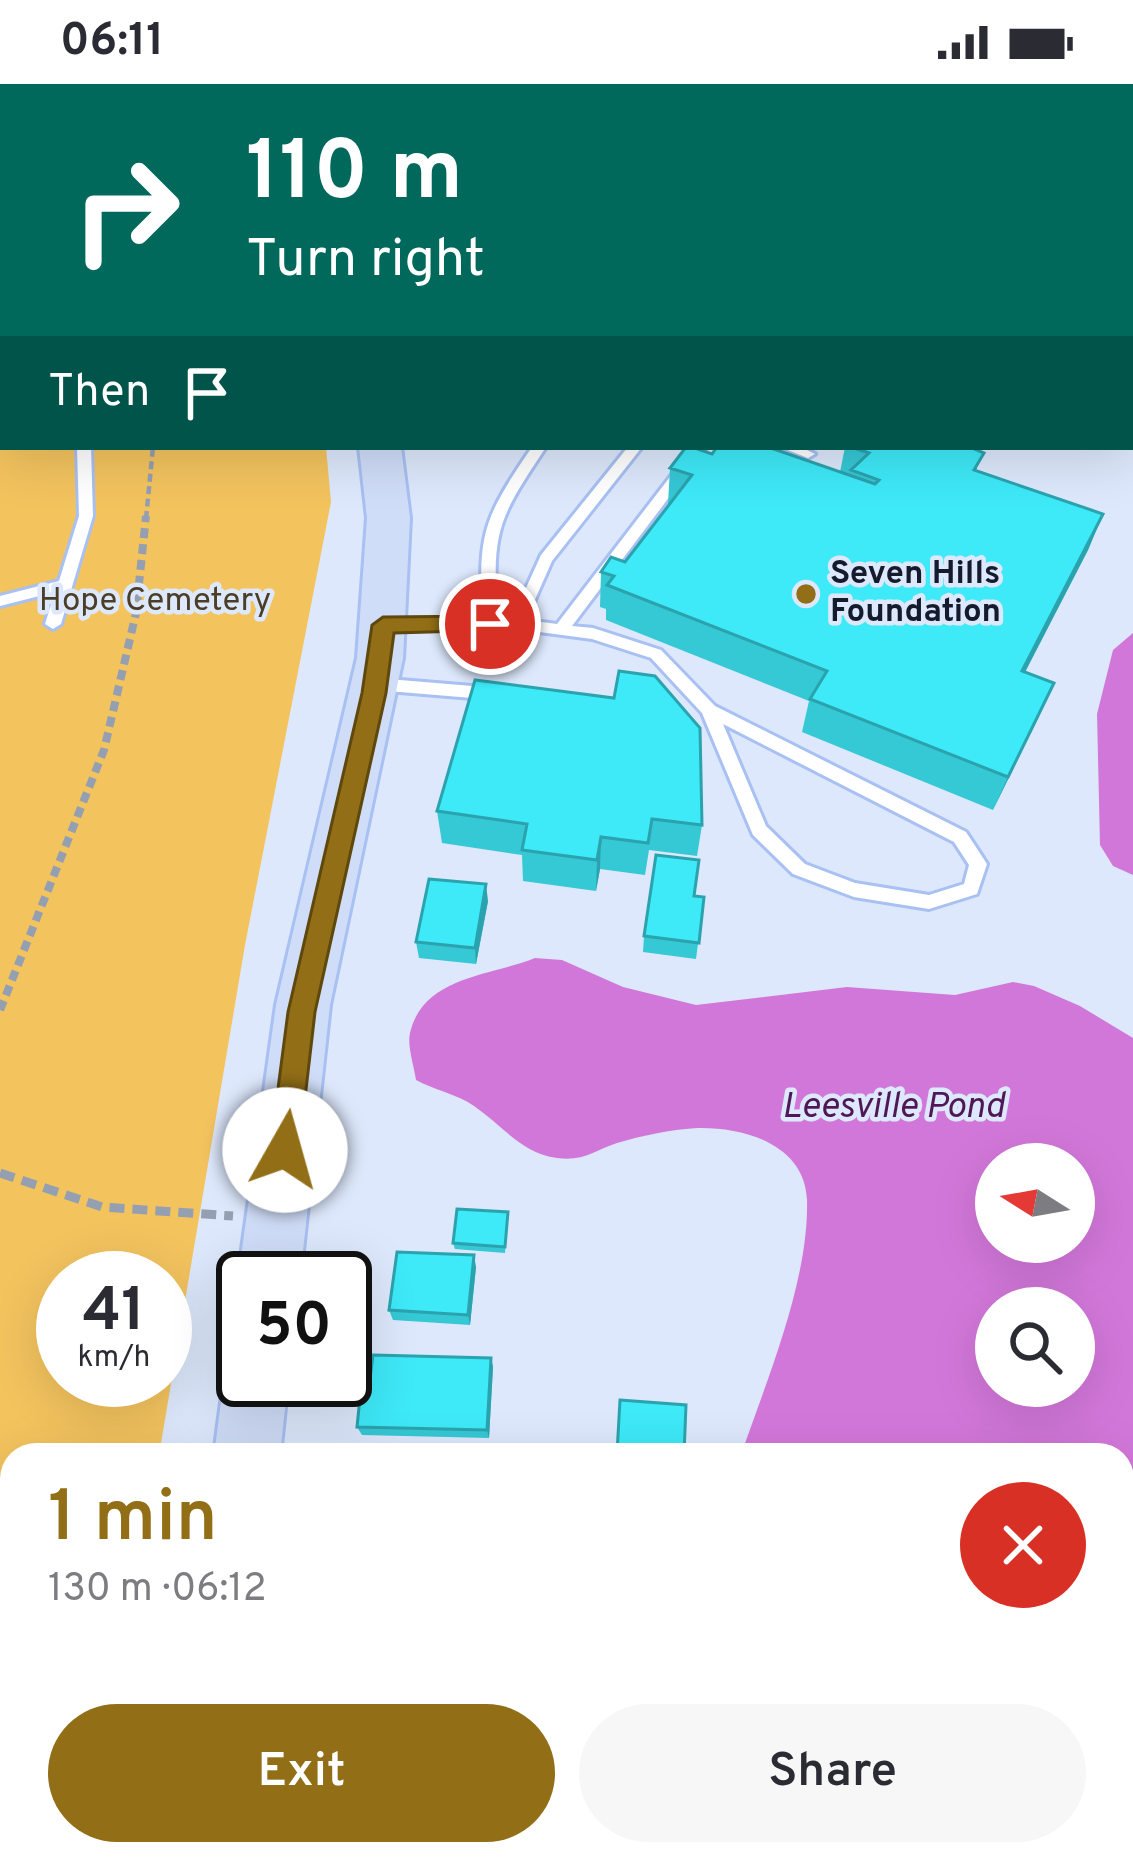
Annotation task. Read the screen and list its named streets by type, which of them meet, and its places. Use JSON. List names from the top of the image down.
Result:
{
  "water": ["Leesville Pond"],
  "parks": ["Hope Cemetery"],
  "places": ["Seven Hills Foundation"],
  "north": "left",
  "page": {
    "status": "06:11",
    "turn": ["110 m", "Turn right"],
    "then": "Then",
    "speed": "41 km/h",
    "limit": "50",
    "heading": ["1 min", "130 m · 06:12"],
    "buttons": ["Exit", "Share"]
  }
}
